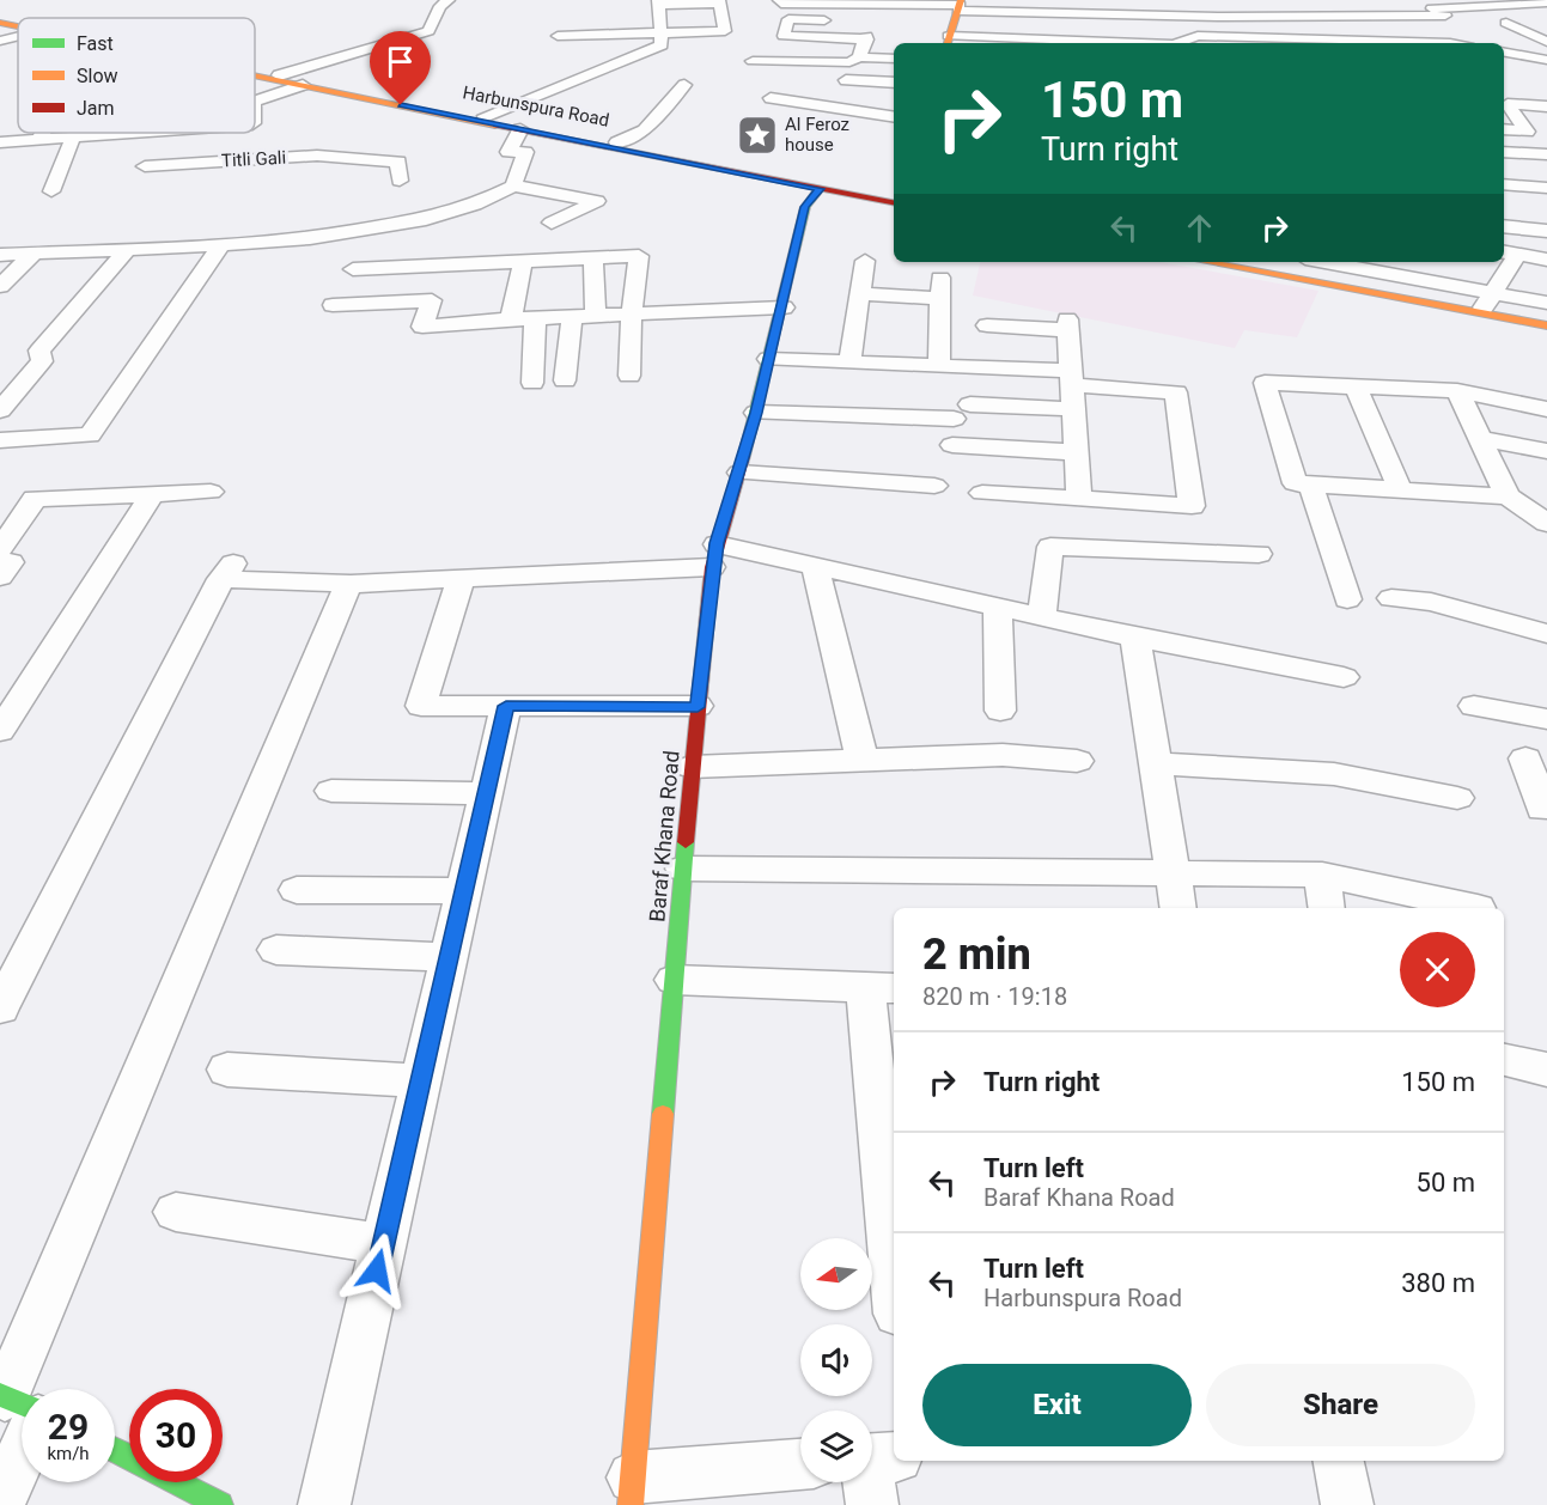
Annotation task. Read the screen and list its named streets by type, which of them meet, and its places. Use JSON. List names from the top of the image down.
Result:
{
  "streets": {
    "main road": ["Harbunspura Road", "Baraf Khana Road"],
    "street": ["Titli Gali"]
  },
  "crossings": [
    ["Harbunspura Road", "Baraf Khana Road"]
  ],
  "places": {
    "place": ["Al Feroz house"]
  },
  "legend": ["Fast", "Slow", "Jam"],
  "north": "left",
  "page": {
    "turn": ["150 m", "Turn right"],
    "heading": ["2 min", "820 m · 19:18"],
    "list": [
      {
        "name": "Turn right",
        "value": "150 m"
      },
      {
        "name": "Turn left",
        "note": "Baraf Khana Road",
        "value": "50 m"
      },
      {
        "name": "Turn left",
        "note": "Harbunspura Road",
        "value": "380 m"
      }
    ],
    "buttons": ["Exit", "Share"],
    "speed": "29 km/h",
    "limit": "30"
  }
}
